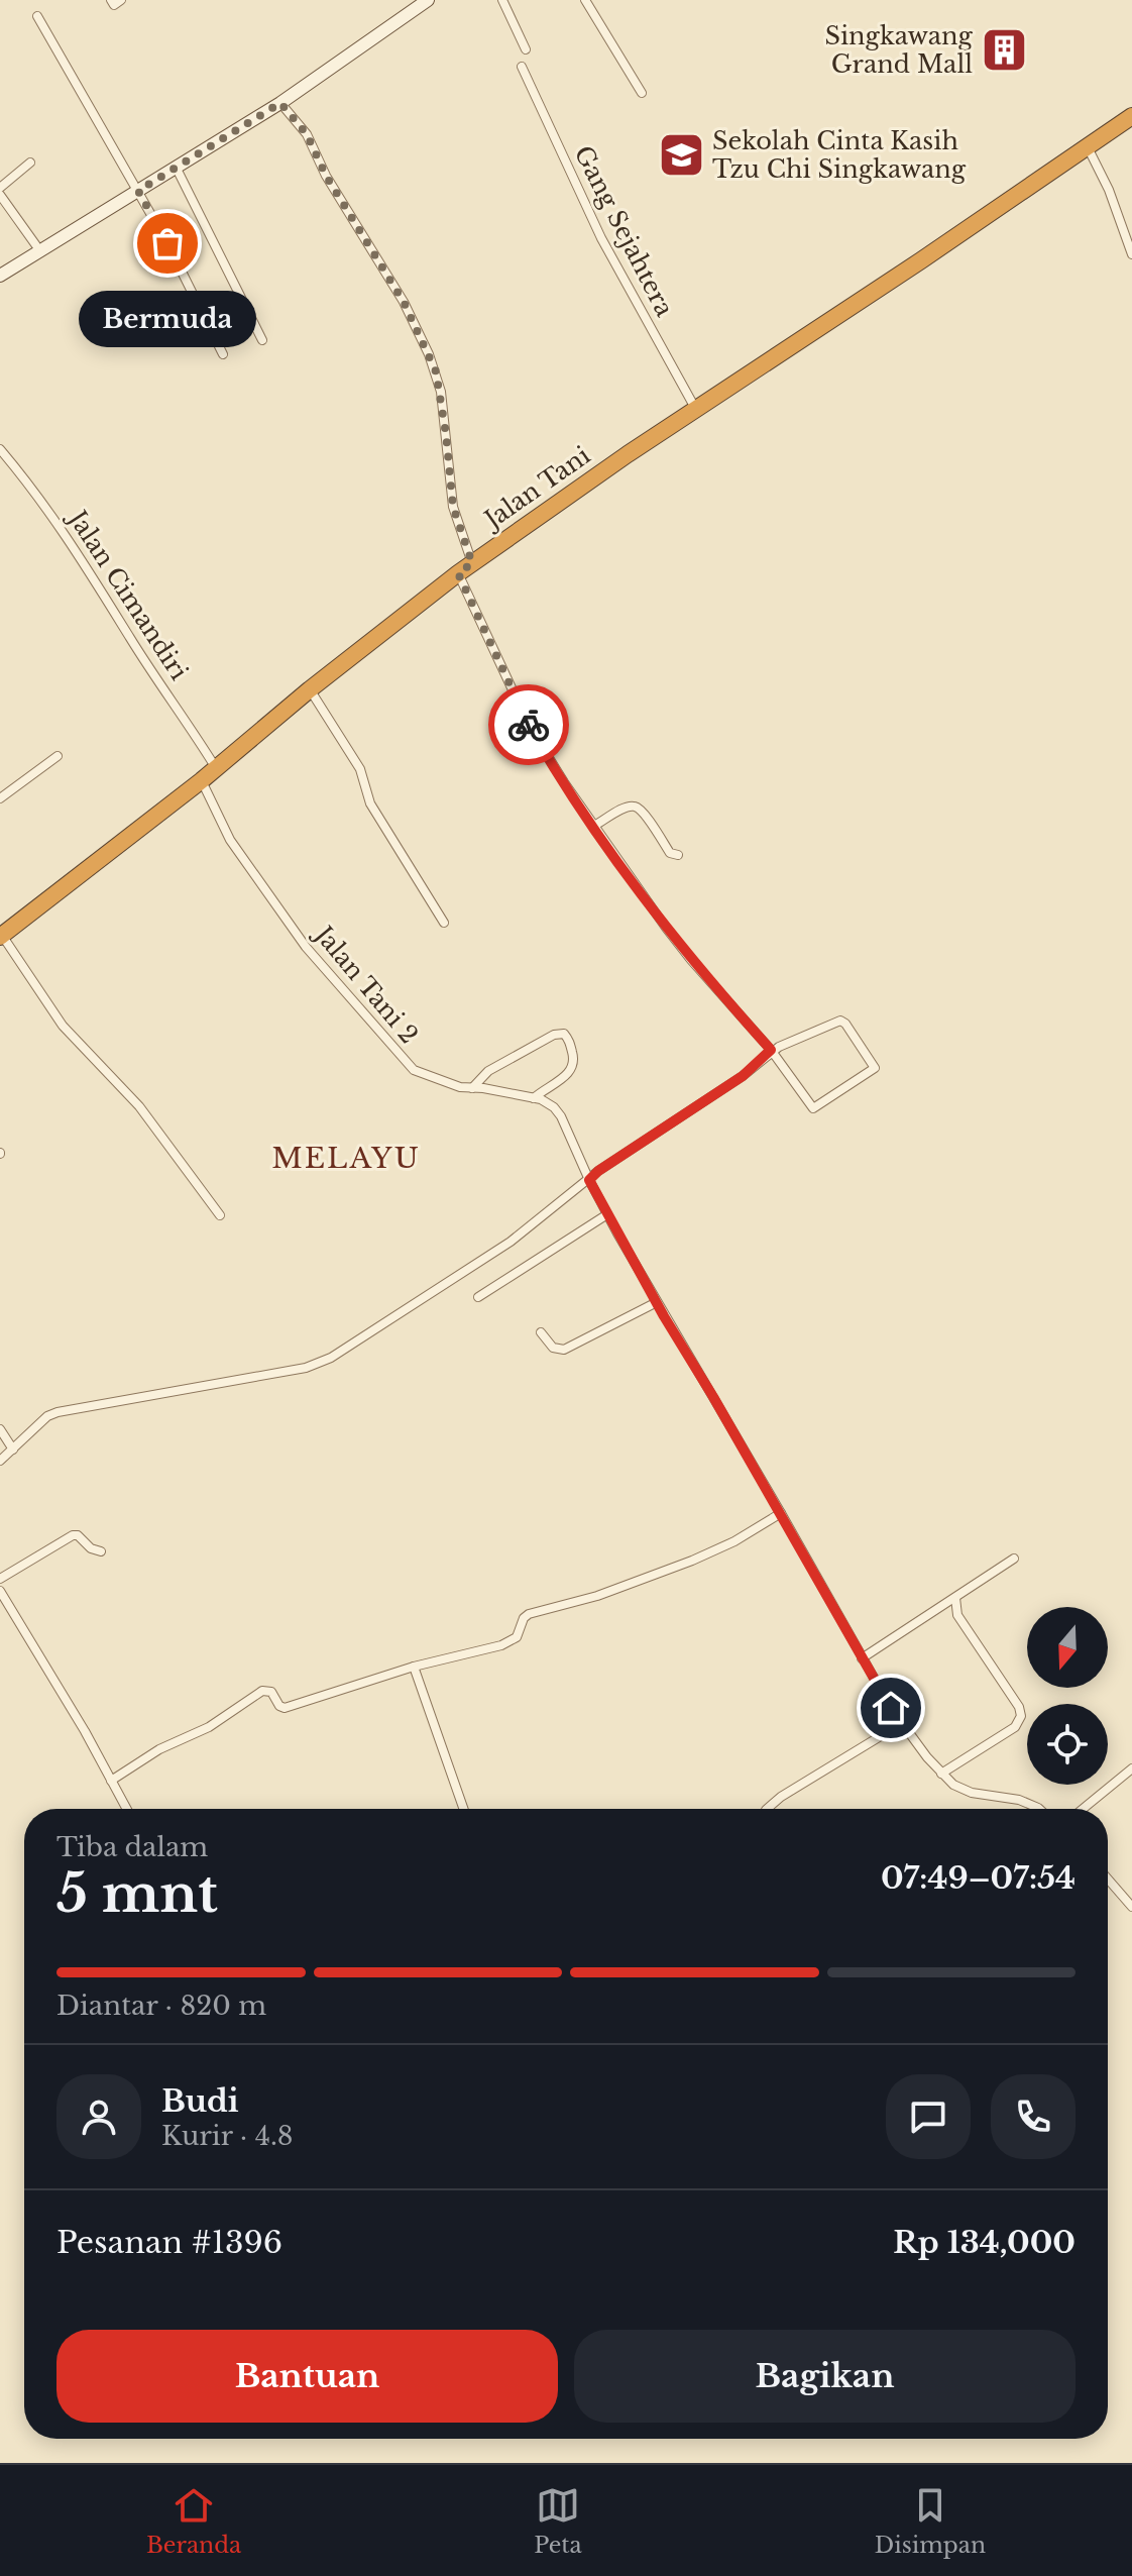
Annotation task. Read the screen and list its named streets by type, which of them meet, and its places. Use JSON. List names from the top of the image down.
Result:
{
  "streets": {
    "highway": ["Jalan Tani"],
    "street": ["Gang Sejahtera", "Jalan Cimandiri", "Jalan Tani 2"]
  },
  "crossings": [
    ["Gang Sejahtera", "Jalan Tani"],
    ["Jalan Tani", "Jalan Cimandiri"],
    ["Jalan Tani", "Jalan Tani 2"]
  ],
  "districts": ["MELAYU"],
  "places": {
    "building": ["Singkawang Grand Mall"],
    "school or university": ["Sekolah Cinta Kasih Tzu Chi Singkawang"],
    "other": ["Bermuda"]
  },
  "north": "bottom",
  "page": {
    "bubble": "Bermuda",
    "heading": ["5 mnt", "Tiba dalam", "07:49–07:54"],
    "panel": [
      "Budi",
      "Kurir · 4.8",
      "Pesanan #1396",
      "Rp 134,000"
    ],
    "bar": "Diantar · 820 m",
    "buttons": ["Bantuan", "Bagikan"],
    "tabs": ["Beranda", "Peta", "Disimpan"]
  }
}
